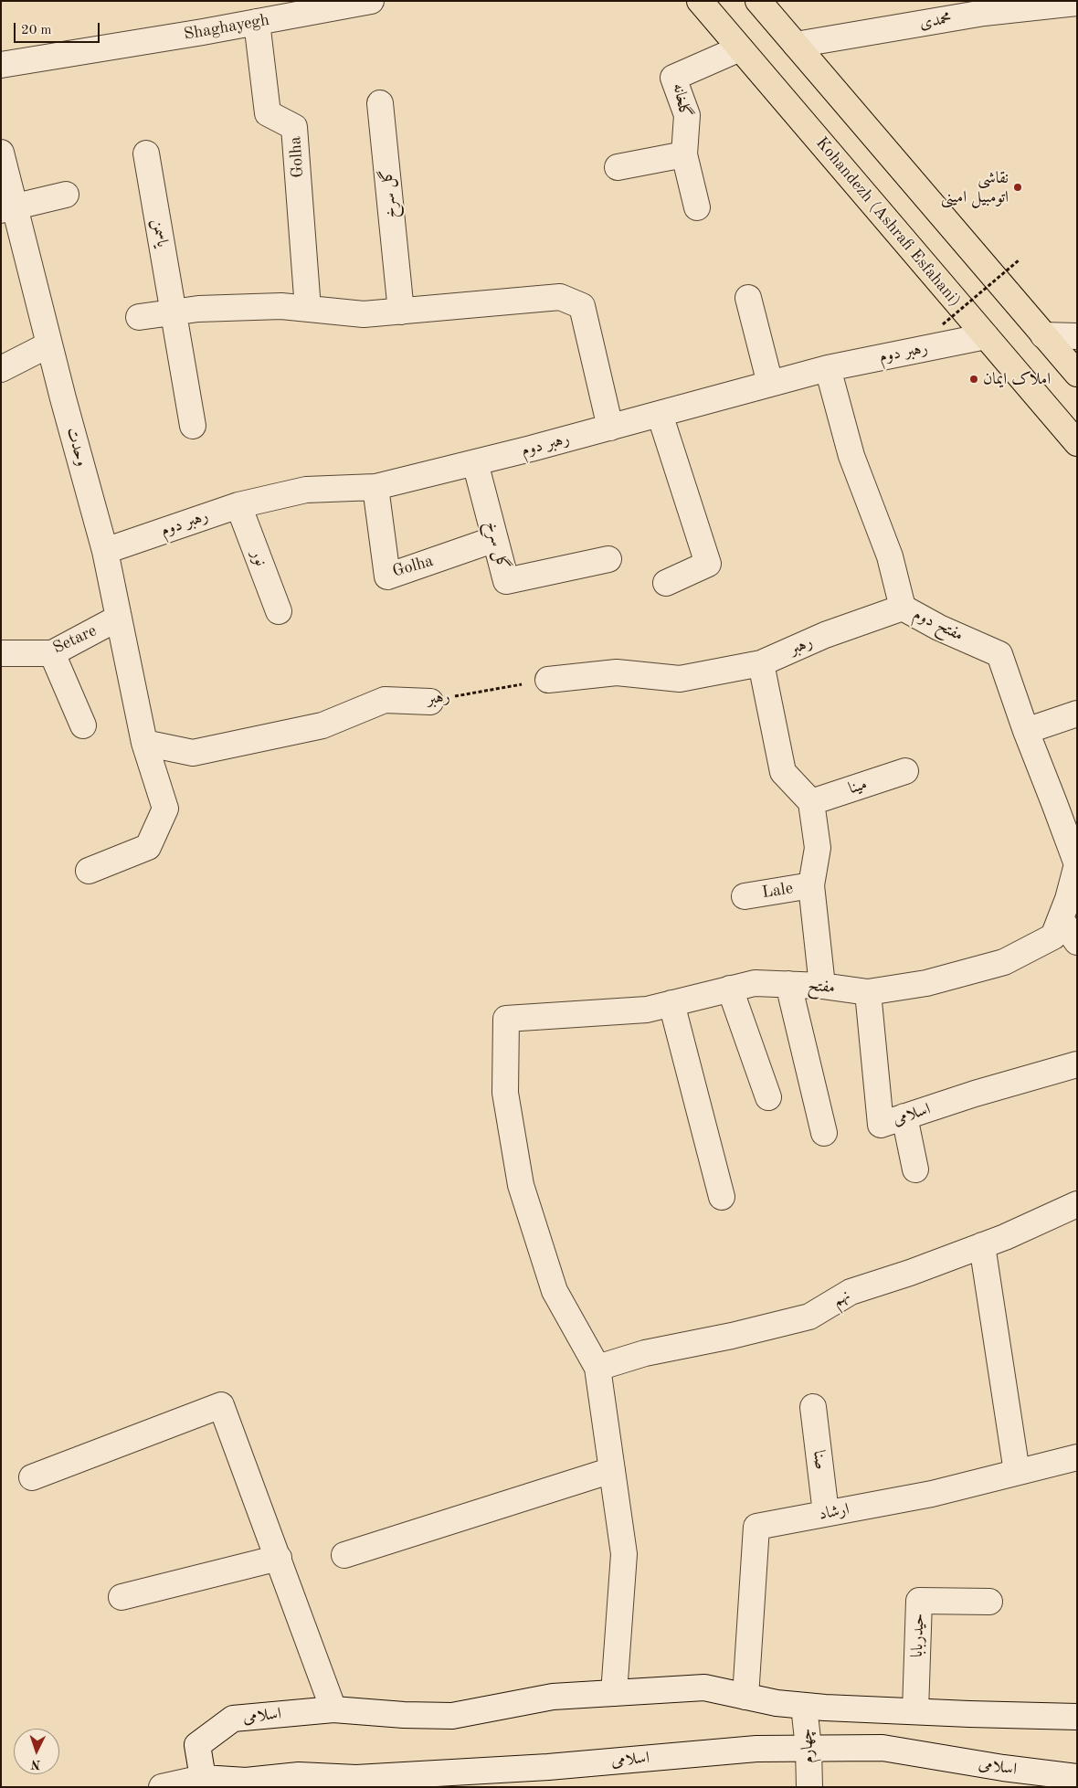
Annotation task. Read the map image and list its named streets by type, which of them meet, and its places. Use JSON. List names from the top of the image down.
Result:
{
  "streets": {
    "main road": ["Kohandezh (Ashrafi Esfahani)"],
    "street": [
      "محمدی",
      "Shaghayegh",
      "گلخانه",
      "Golha",
      "گل سرخ",
      "یاسمن",
      "رهبر دوم",
      "وحدت",
      "نور",
      "مفتح دوم",
      "Setare",
      "رهبر",
      "مینا",
      "Lale",
      "مفتح",
      "اسلامی",
      "نهم",
      "صنا",
      "ارشاد",
      "حیدربابا",
      "چهارم"
    ]
  },
  "crossings": [
    ["Shaghayegh", "Golha"],
    ["گلخانه", "Kohandezh (Ashrafi Esfahani)"],
    ["Golha", "گل سرخ"],
    ["Golha", "رهبر دوم"],
    ["گل سرخ", "رهبر دوم"],
    ["Kohandezh (Ashrafi Esfahani)", "رهبر دوم"],
    ["رهبر دوم", "وحدت"],
    ["رهبر دوم", "نور"],
    ["رهبر دوم", "مفتح دوم"],
    ["وحدت", "Setare"],
    ["وحدت", "رهبر"],
    ["مفتح دوم", "رهبر"],
    ["مفتح دوم", "مفتح"],
    ["مفتح", "اسلامی"],
    ["مفتح", "نهم"],
    ["اسلامی", "ارشاد"],
    ["اسلامی", "حیدربابا"],
    ["اسلامی", "چهارم"],
    ["صنا", "ارشاد"]
  ],
  "places": ["نقاشی اتومبیل امینی", "املاک ایمان"],
  "scale_bar": "20 m",
  "north": "bottom"
}
